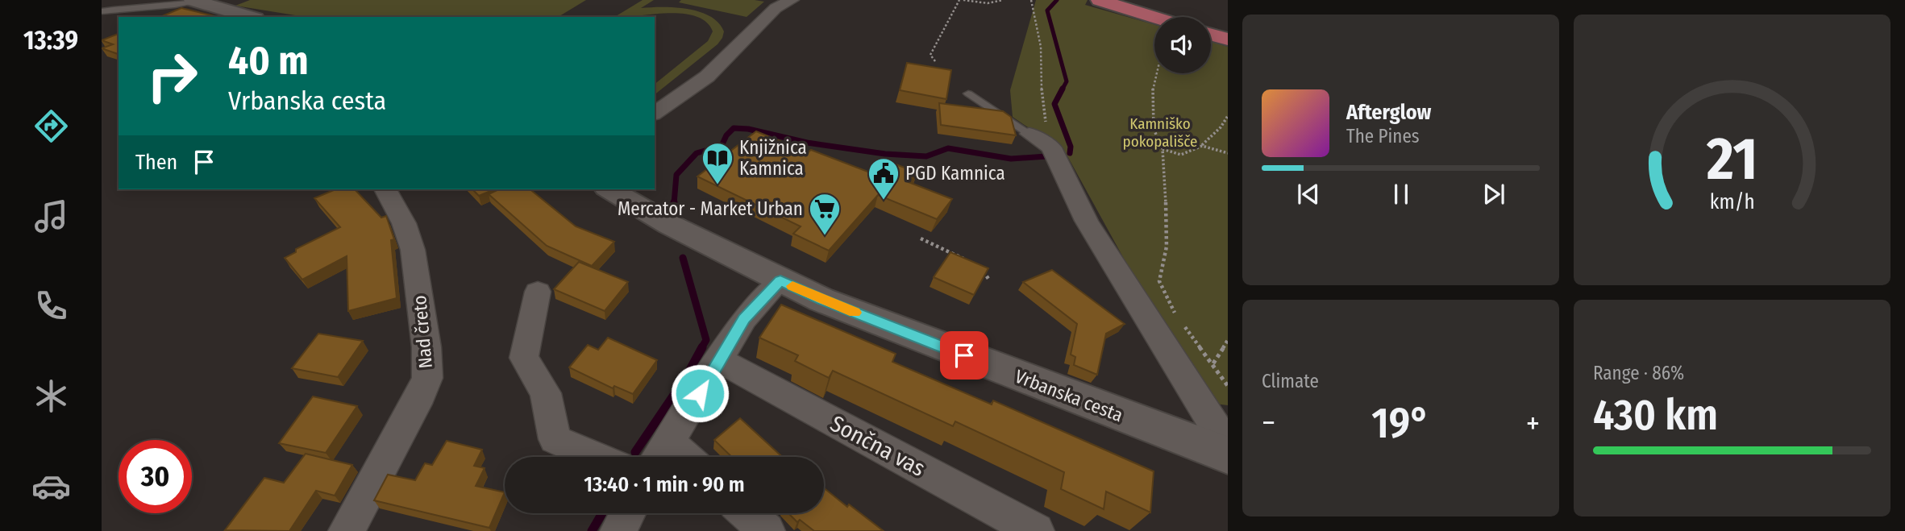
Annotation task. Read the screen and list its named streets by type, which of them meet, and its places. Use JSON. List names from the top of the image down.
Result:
{
  "streets": {
    "street": ["Nad čreto", "Vrbanska cesta", "Sončna vas"]
  },
  "parks": ["Kamniško pokopališče"],
  "places": {
    "library": ["Knjižnica Kamnica"],
    "public building": ["PGD Kamnica"],
    "supermarket": ["Mercator - Market Urban"]
  },
  "page": {
    "tabs": "13:39",
    "turn": ["40 m", "Vrbanska cesta"],
    "song": ["Afterglow", "The Pines"],
    "then": "Then",
    "tile": [
      "Climate",
      ["Range · 86%", "430 km"]
    ],
    "heat": ["−", "19°", "+"],
    "limit": "30",
    "trip": "13:40 · 1 min · 90 m",
    "gauge": ["21", "km/h"]
  }
}
